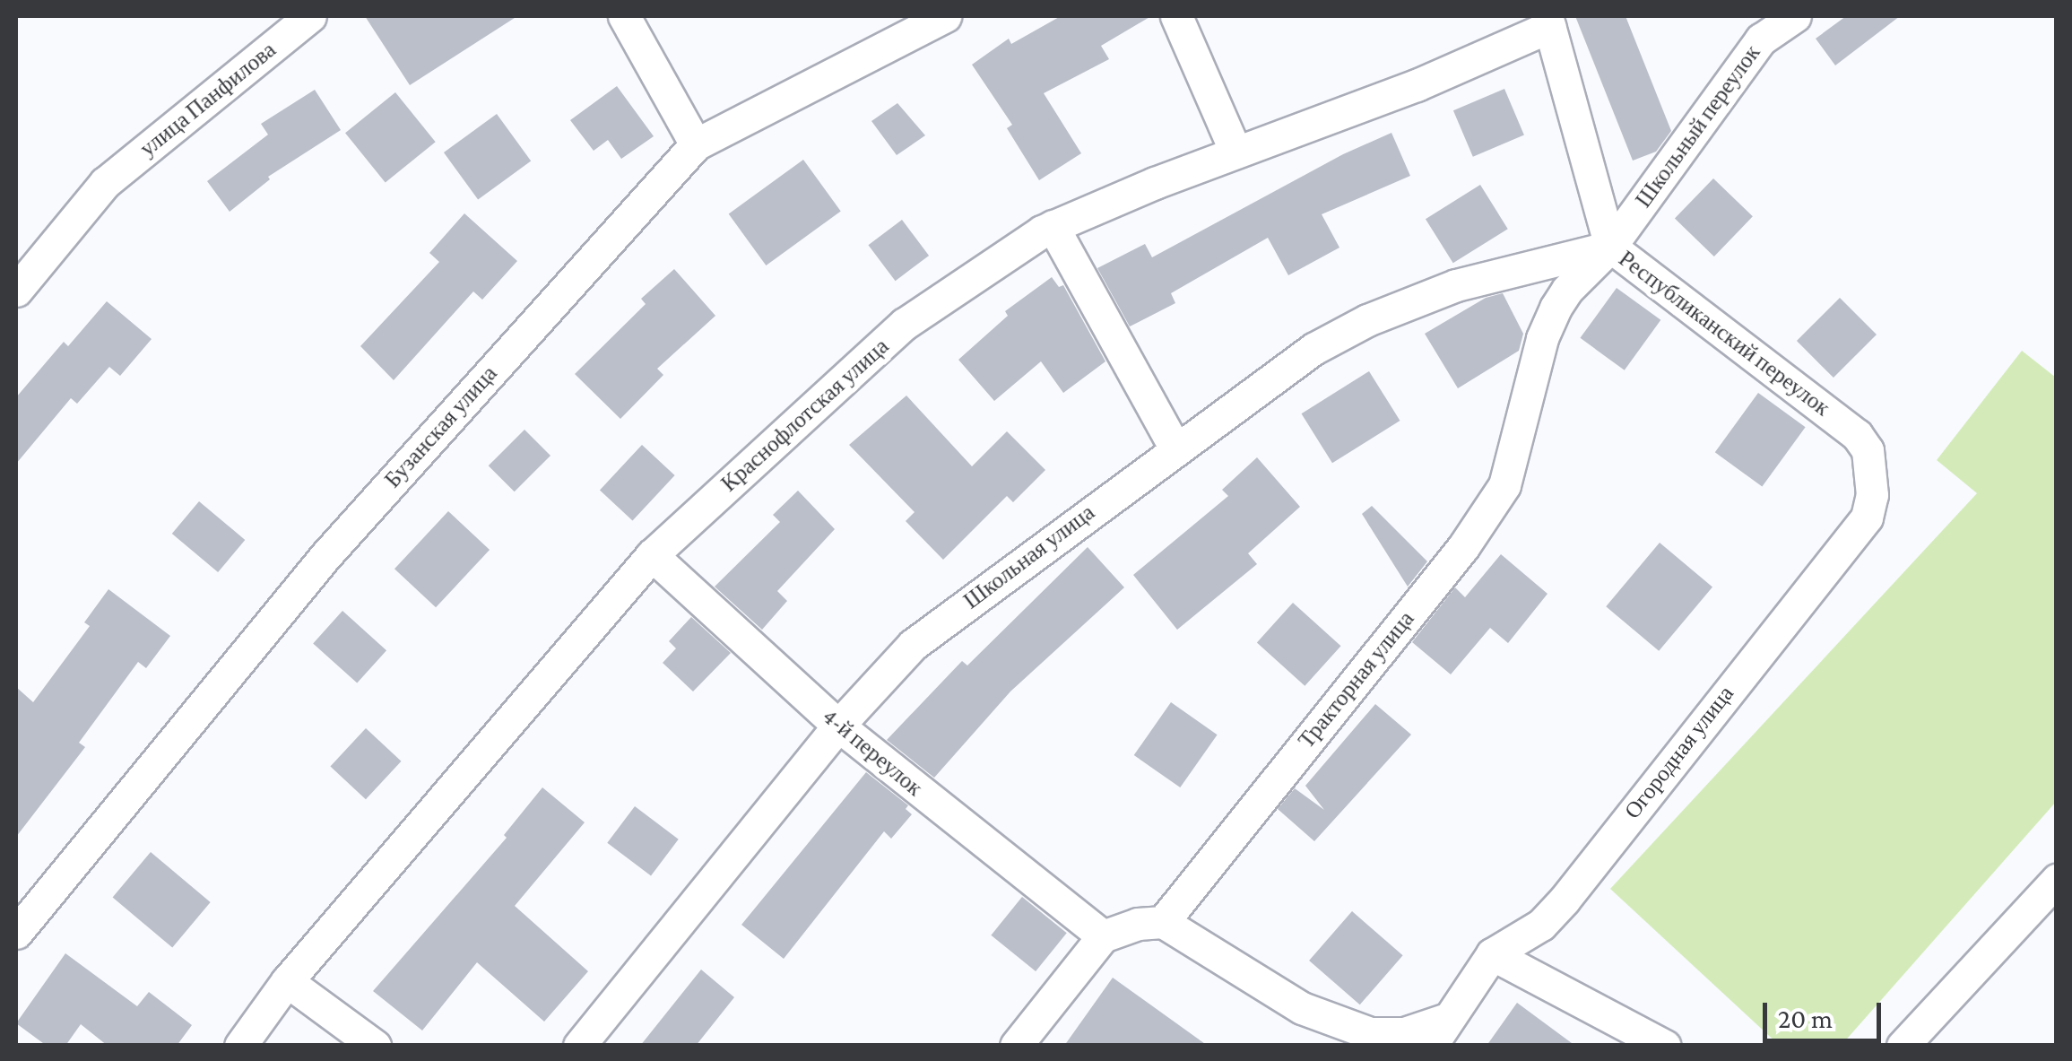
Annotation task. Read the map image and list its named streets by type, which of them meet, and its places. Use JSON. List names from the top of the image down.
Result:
{
  "streets": {
    "street": [
      "улица Панфилова",
      "Школьный переулок",
      "Республиканский переулок",
      "Краснофлотская улица",
      "Бузанская улица",
      "Школьная улица",
      "Тракторная улица",
      "4-й переулок",
      "Огородная улица"
    ]
  },
  "crossings": [
    ["Школьный переулок", "Республиканский переулок"],
    ["Школьный переулок", "Школьная улица"],
    ["Школьный переулок", "Тракторная улица"],
    ["Республиканский переулок", "Краснофлотская улица"],
    ["Республиканский переулок", "Школьная улица"],
    ["Республиканский переулок", "Тракторная улица"],
    ["Республиканский переулок", "Огородная улица"],
    ["Краснофлотская улица", "4-й переулок"],
    ["Школьная улица", "Тракторная улица"],
    ["Школьная улица", "4-й переулок"]
  ],
  "scale_bar": "20 m"
}
